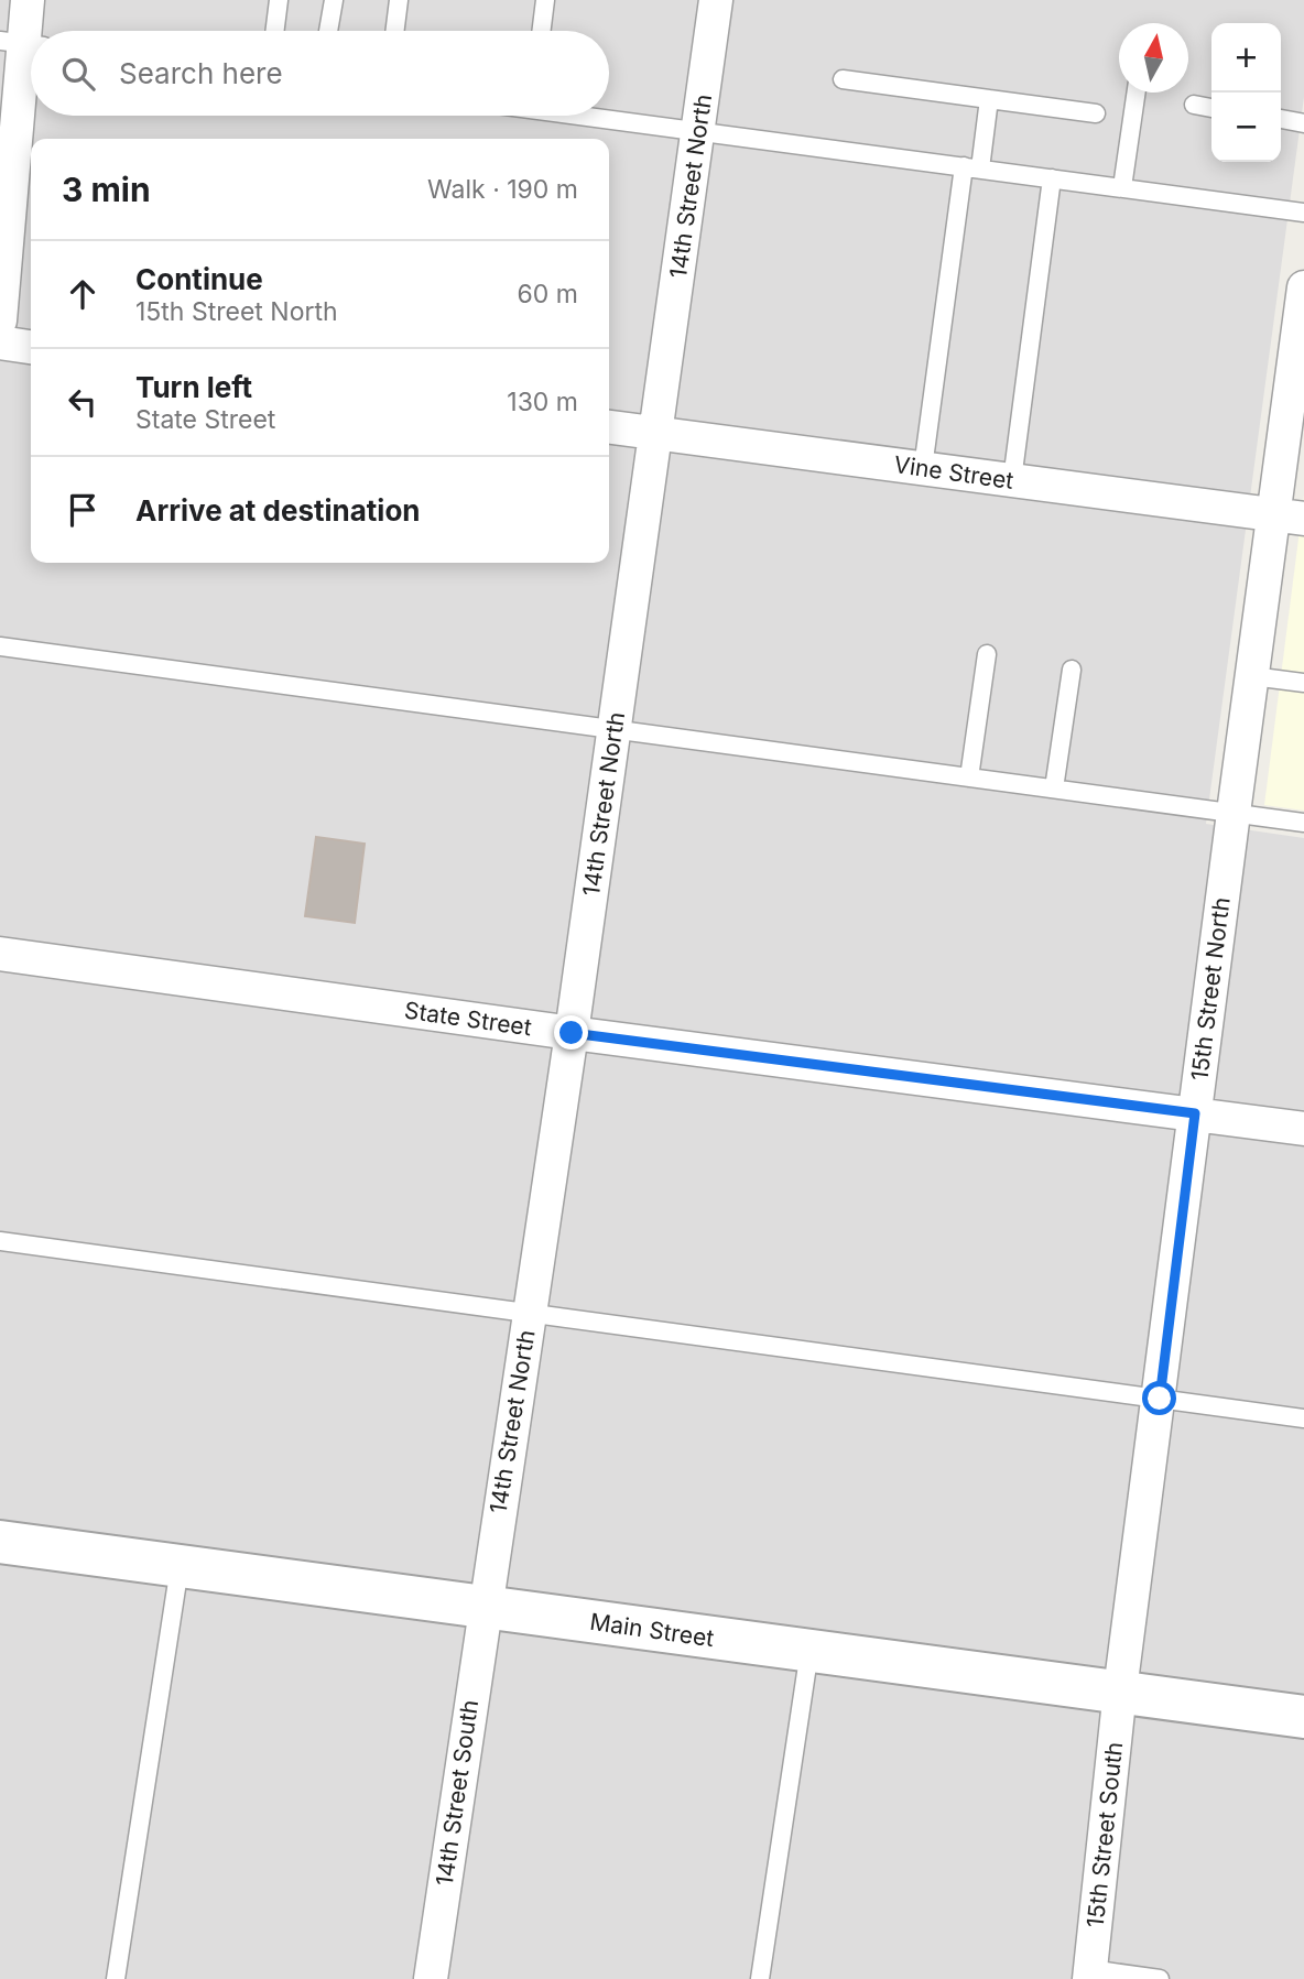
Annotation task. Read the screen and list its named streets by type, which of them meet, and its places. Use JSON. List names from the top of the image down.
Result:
{
  "streets": {
    "street": [
      "14th Street North",
      "Vine Street",
      "15th Street North",
      "State Street",
      "Main Street",
      "14th Street South",
      "15th Street South"
    ]
  },
  "crossings": [
    ["14th Street North", "Vine Street"],
    ["14th Street North", "State Street"],
    ["14th Street North", "Main Street"],
    ["14th Street North", "14th Street South"],
    ["Vine Street", "15th Street North"],
    ["15th Street North", "State Street"],
    ["15th Street North", "Main Street"],
    ["15th Street North", "15th Street South"],
    ["Main Street", "14th Street South"],
    ["Main Street", "15th Street South"]
  ],
  "north": "top",
  "page": {
    "map_buttons": ["+", "−"],
    "search": "Search here",
    "heading": ["3 min", "Walk · 190 m"],
    "list": [
      ["Continue", "15th Street North", "60 m"],
      ["Turn left", "State Street", "130 m"],
      "Arrive at destination"
    ]
  }
}
